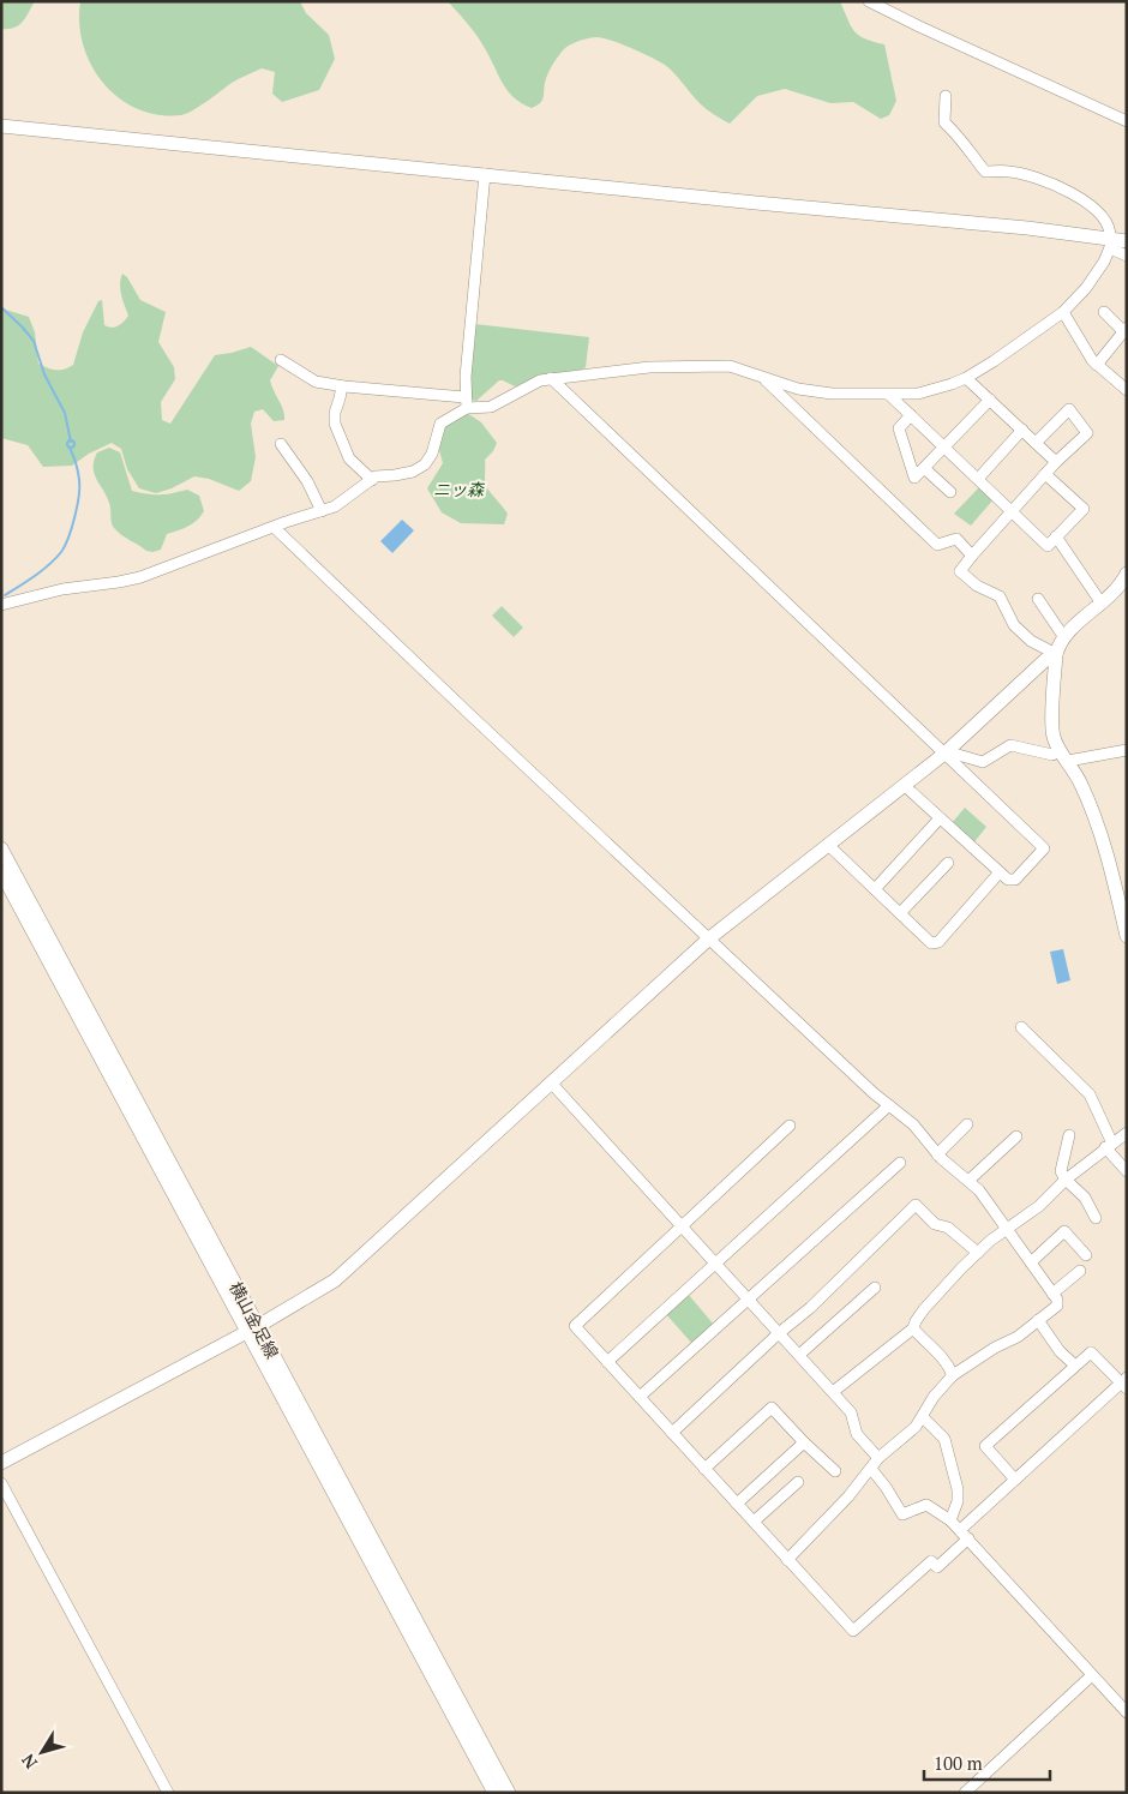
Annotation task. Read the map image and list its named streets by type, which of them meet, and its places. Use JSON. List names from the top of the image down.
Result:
{
  "streets": {
    "street": ["横山金足線"]
  },
  "parks": ["ニッ森"],
  "scale_bar": "100 m",
  "north": "bottom left"
}
